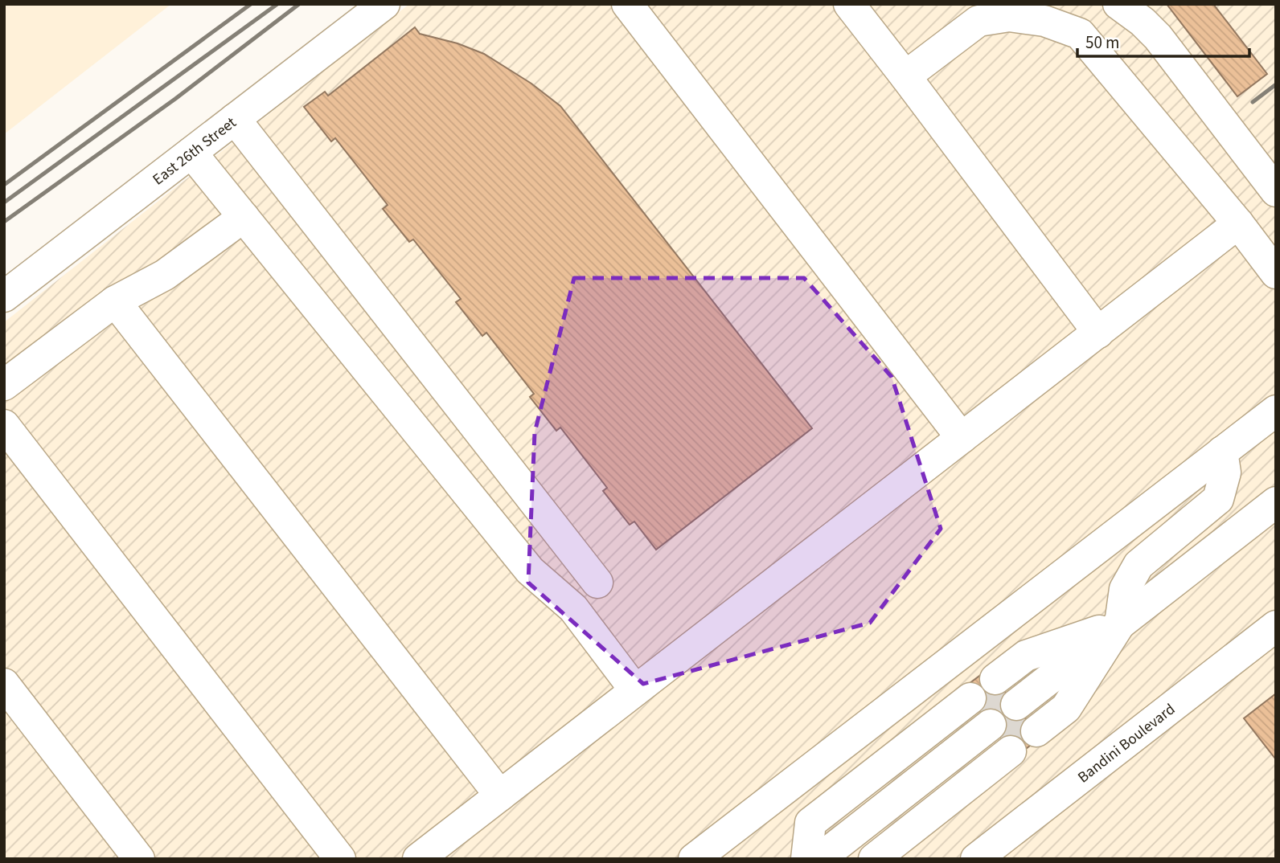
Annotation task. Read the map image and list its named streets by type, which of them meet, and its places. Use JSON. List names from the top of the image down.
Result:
{
  "streets": {
    "street": ["East 26th Street", "Bandini Boulevard"]
  },
  "scale_bar": "50 m"
}
